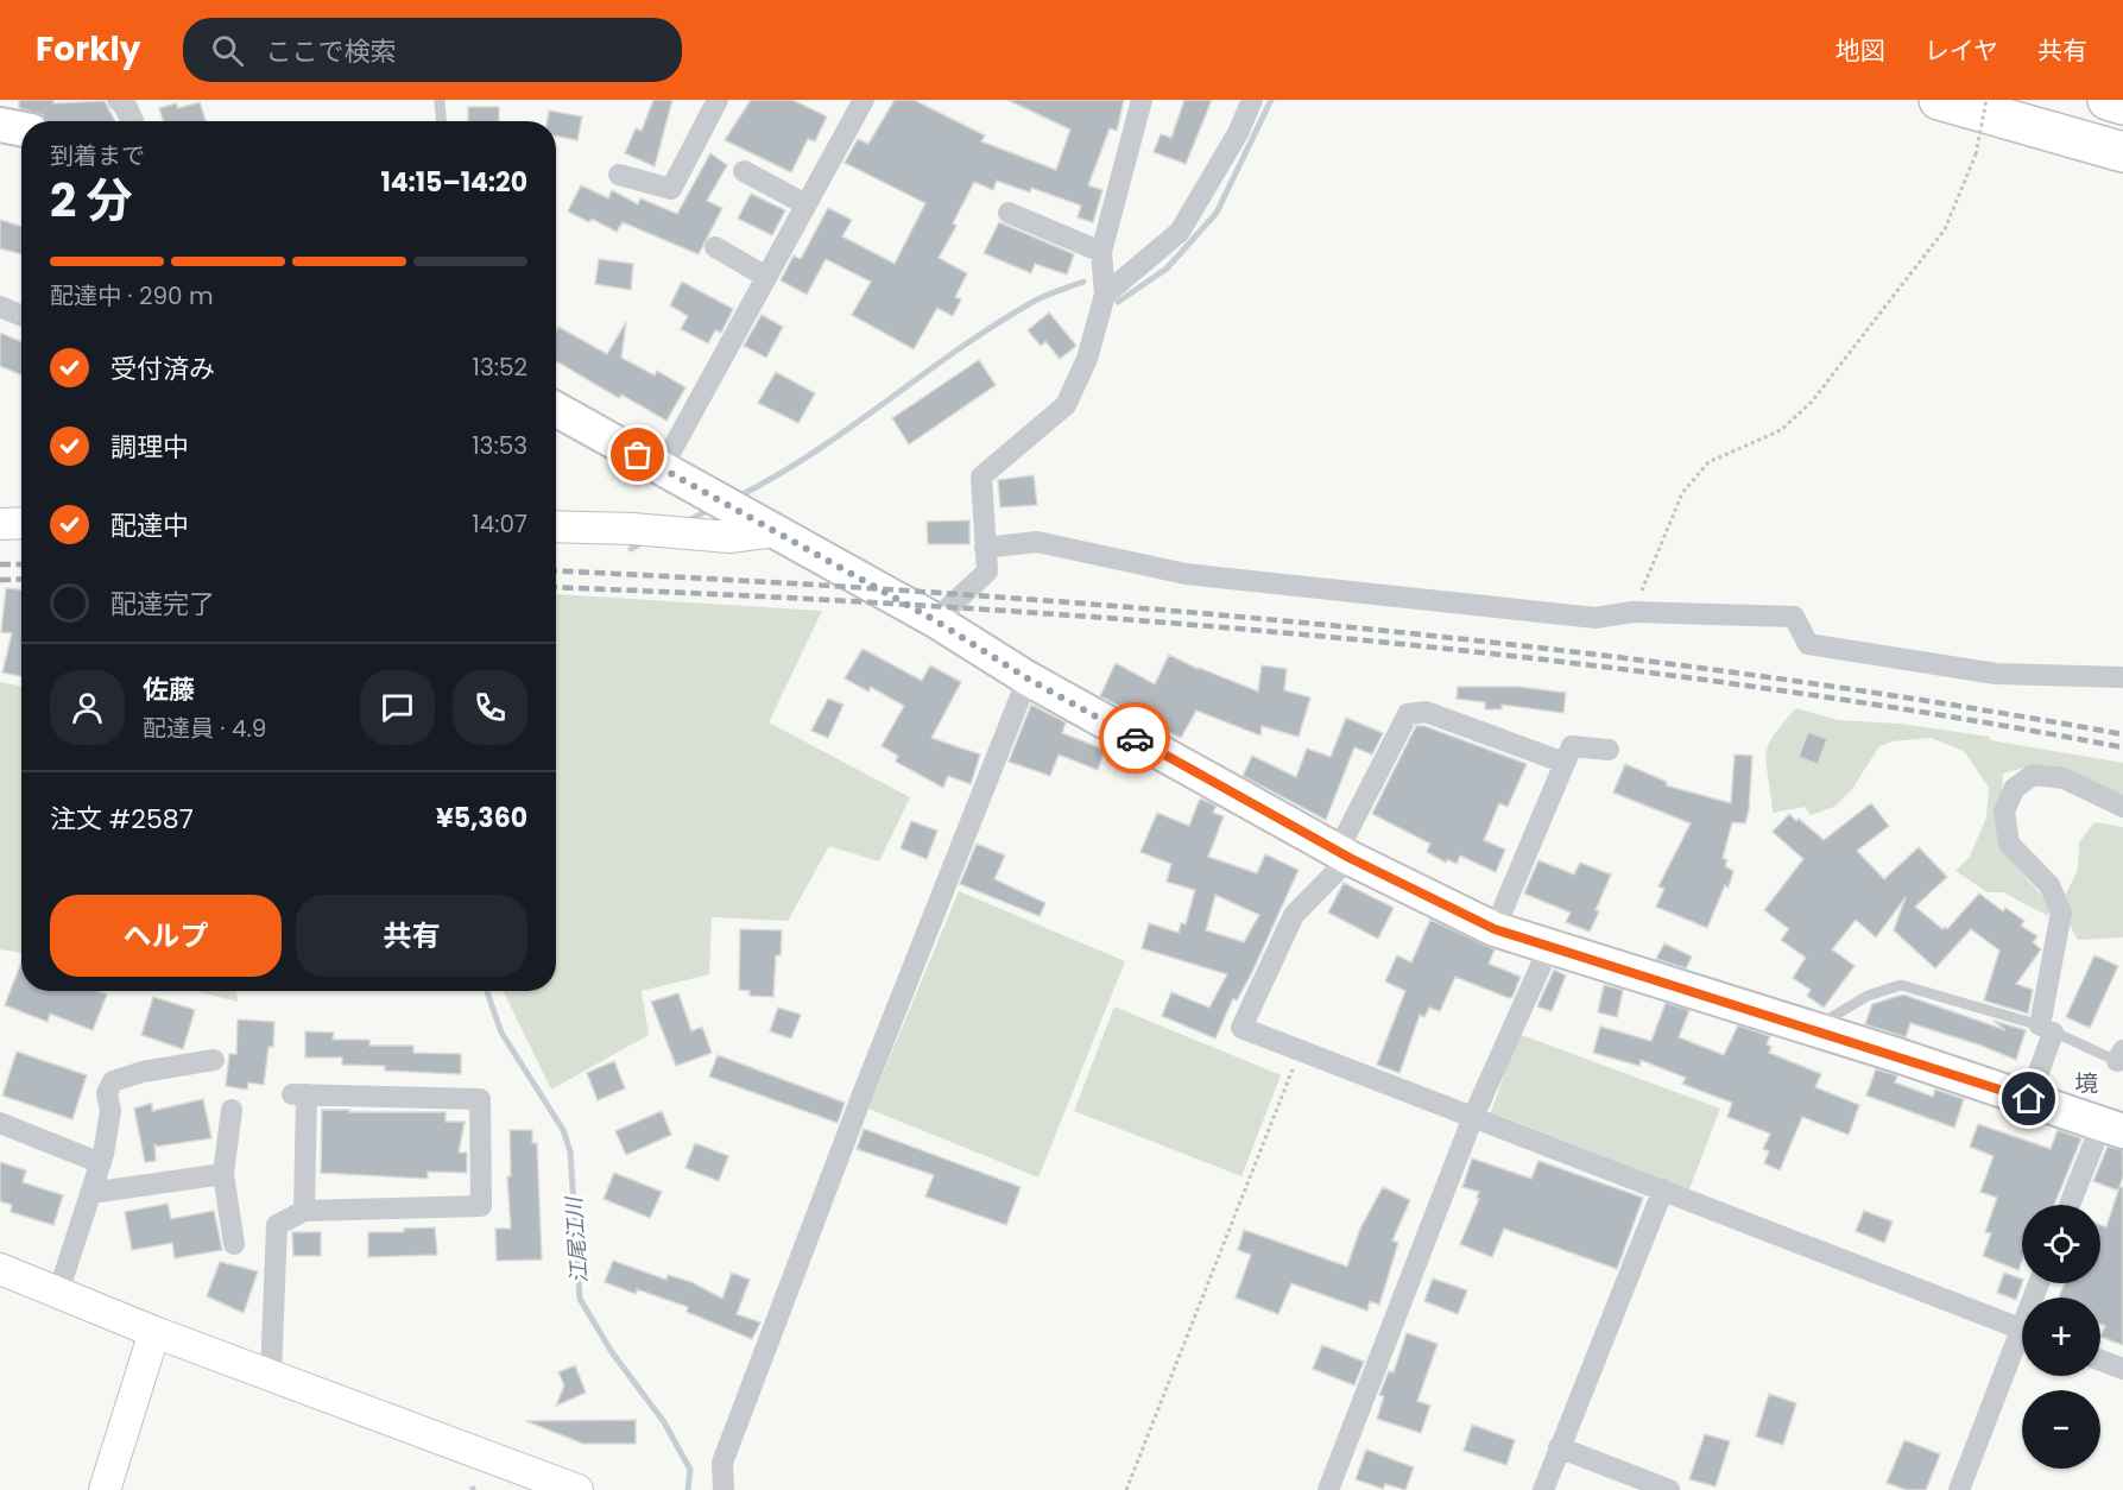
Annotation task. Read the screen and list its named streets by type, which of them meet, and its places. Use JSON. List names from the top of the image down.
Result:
{
  "districts": ["境"],
  "water": ["江尾江川"],
  "page": {
    "header": "Forkly",
    "search": "ここで検索",
    "nav": ["地図", "レイヤ", "共有"],
    "heading": ["2 分", "到着まで", "14:15–14:20"],
    "panel": [
      "佐藤",
      "配達員 · 4.9",
      "注文 #2587",
      "¥5,360"
    ],
    "bar": "配達中 · 290 m",
    "list": [
      ["受付済み", "13:52"],
      ["調理中", "13:53"],
      ["配達中", "14:07"],
      "配達完了"
    ],
    "buttons": ["ヘルプ", "共有"],
    "map_buttons": ["+", "−"]
  }
}
